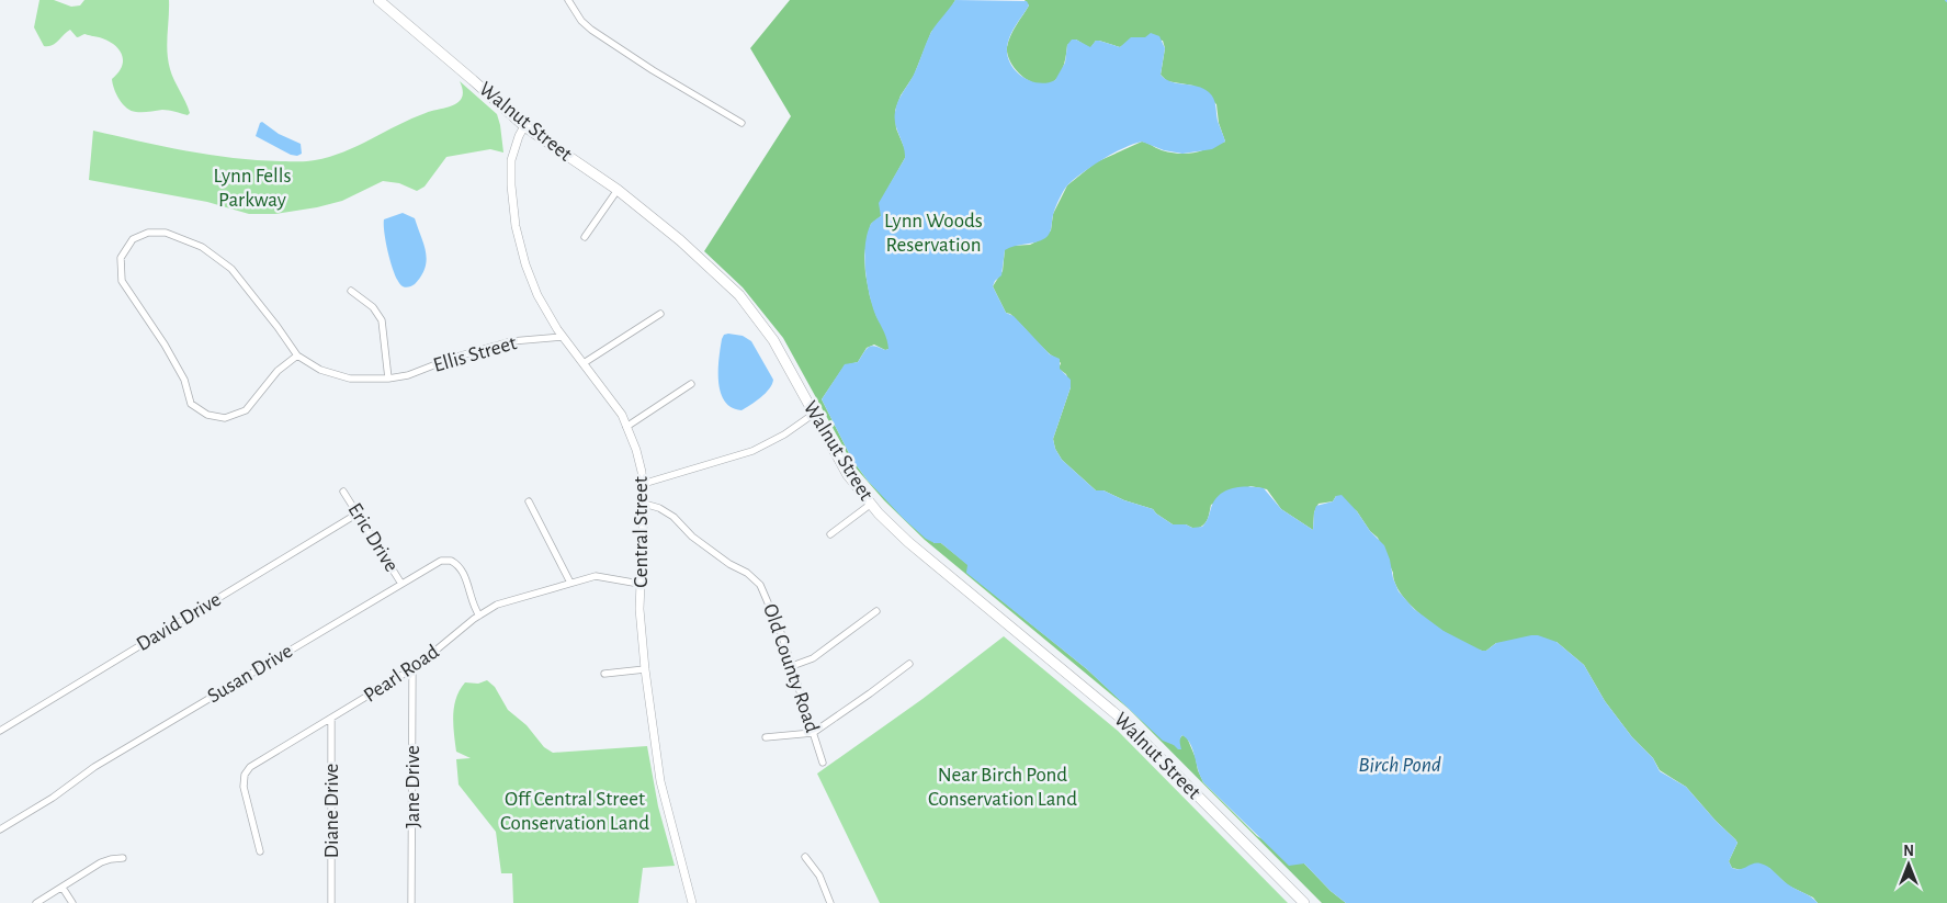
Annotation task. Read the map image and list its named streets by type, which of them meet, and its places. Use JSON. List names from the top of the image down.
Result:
{
  "streets": {
    "main road": ["Walnut Street"],
    "street": [
      "Ellis Street",
      "Central Street",
      "Eric Drive",
      "David Drive",
      "Old County Road",
      "Susan Drive",
      "Pearl Road",
      "Jane Drive",
      "Diane Drive"
    ]
  },
  "crossings": [
    ["Walnut Street", "Central Street"],
    ["Ellis Street", "Central Street"],
    ["Central Street", "Old County Road"],
    ["Central Street", "Pearl Road"],
    ["Eric Drive", "David Drive"],
    ["Eric Drive", "Susan Drive"],
    ["Susan Drive", "Pearl Road"],
    ["Pearl Road", "Jane Drive"],
    ["Pearl Road", "Diane Drive"]
  ],
  "water": ["Birch Pond"],
  "parks": [
    "Lynn Fells Parkway",
    "Lynn Woods Reservation",
    "Near Birch Pond Conservation Land",
    "Off Central Street Conservation Land"
  ],
  "north": "top"
}
